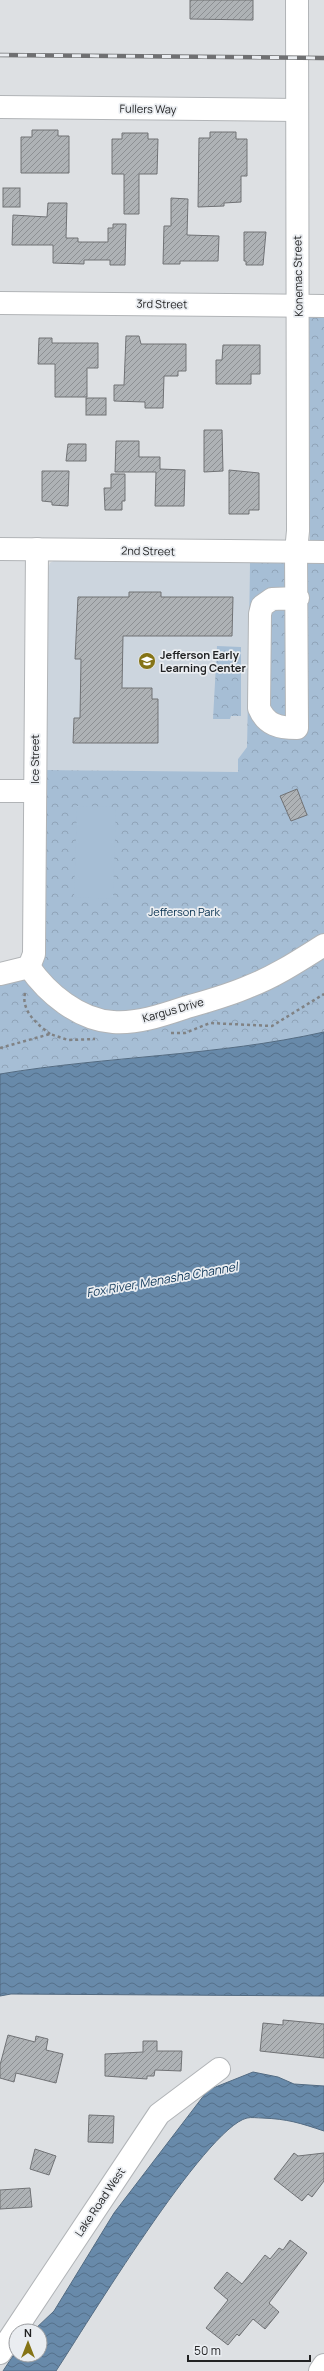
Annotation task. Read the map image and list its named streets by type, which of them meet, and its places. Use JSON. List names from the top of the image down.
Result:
{
  "streets": {
    "street": [
      "Fullers Way",
      "Konemac Street",
      "3rd Street",
      "2nd Street",
      "Ice Street",
      "Kargus Drive",
      "Lake Road West"
    ]
  },
  "crossings": [
    ["Fullers Way", "Konemac Street"],
    ["Konemac Street", "3rd Street"],
    ["Konemac Street", "2nd Street"],
    ["2nd Street", "Ice Street"],
    ["Ice Street", "Kargus Drive"]
  ],
  "water": ["Fox River, Menasha Channel"],
  "parks": ["Jefferson Park"],
  "places": {
    "school or university": ["Jefferson Early Learning Center"]
  },
  "scale_bar": "50 m",
  "north": "top"
}
